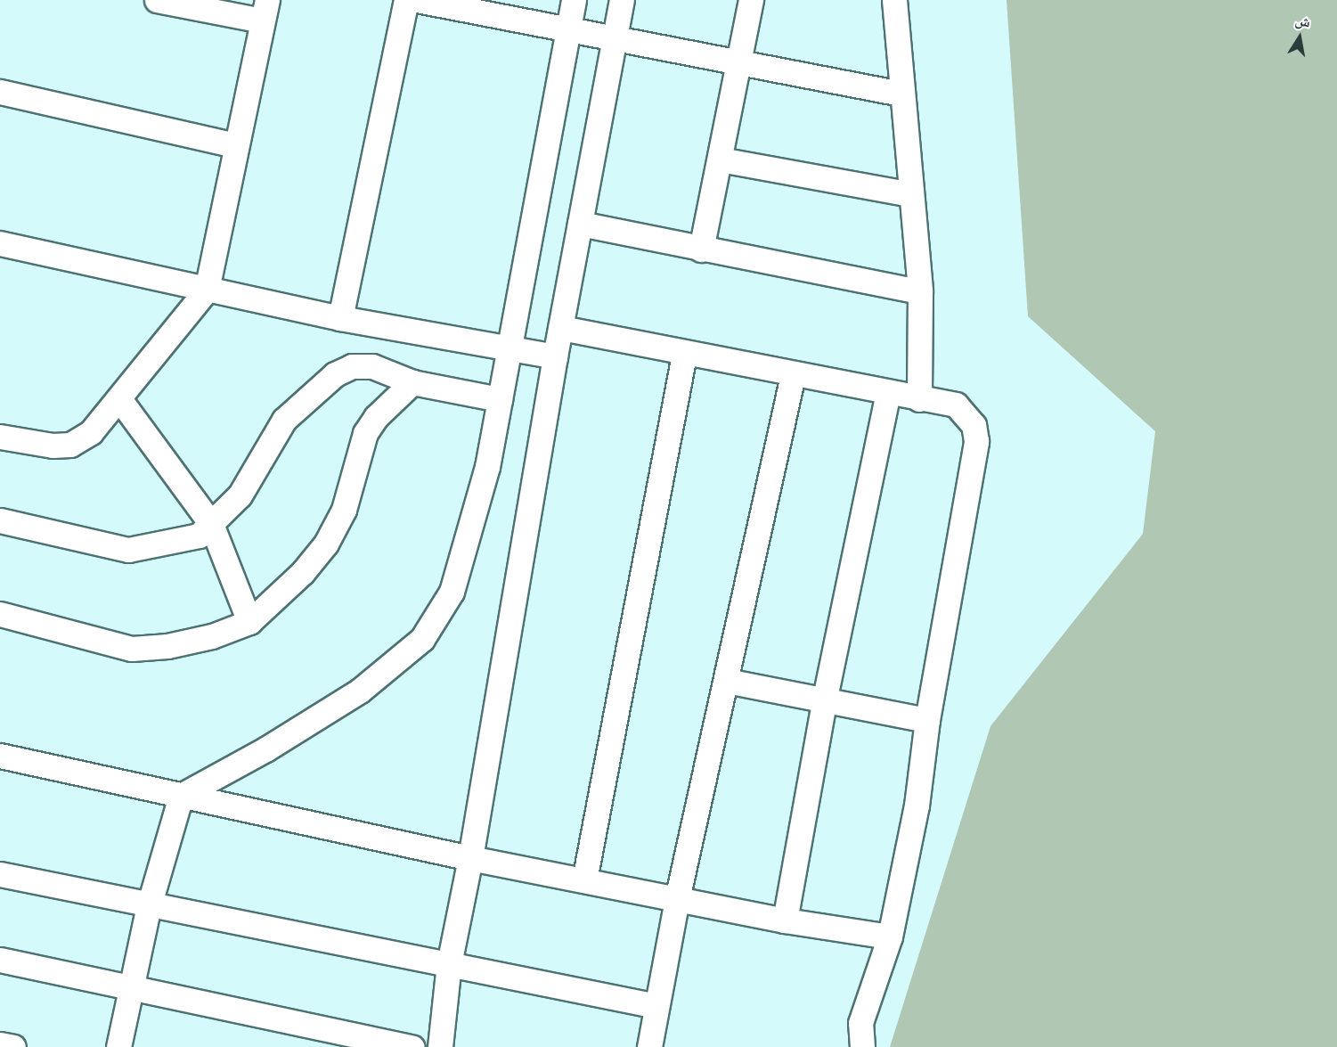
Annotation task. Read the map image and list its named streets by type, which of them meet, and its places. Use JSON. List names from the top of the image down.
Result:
{
  "north": "top"
}
